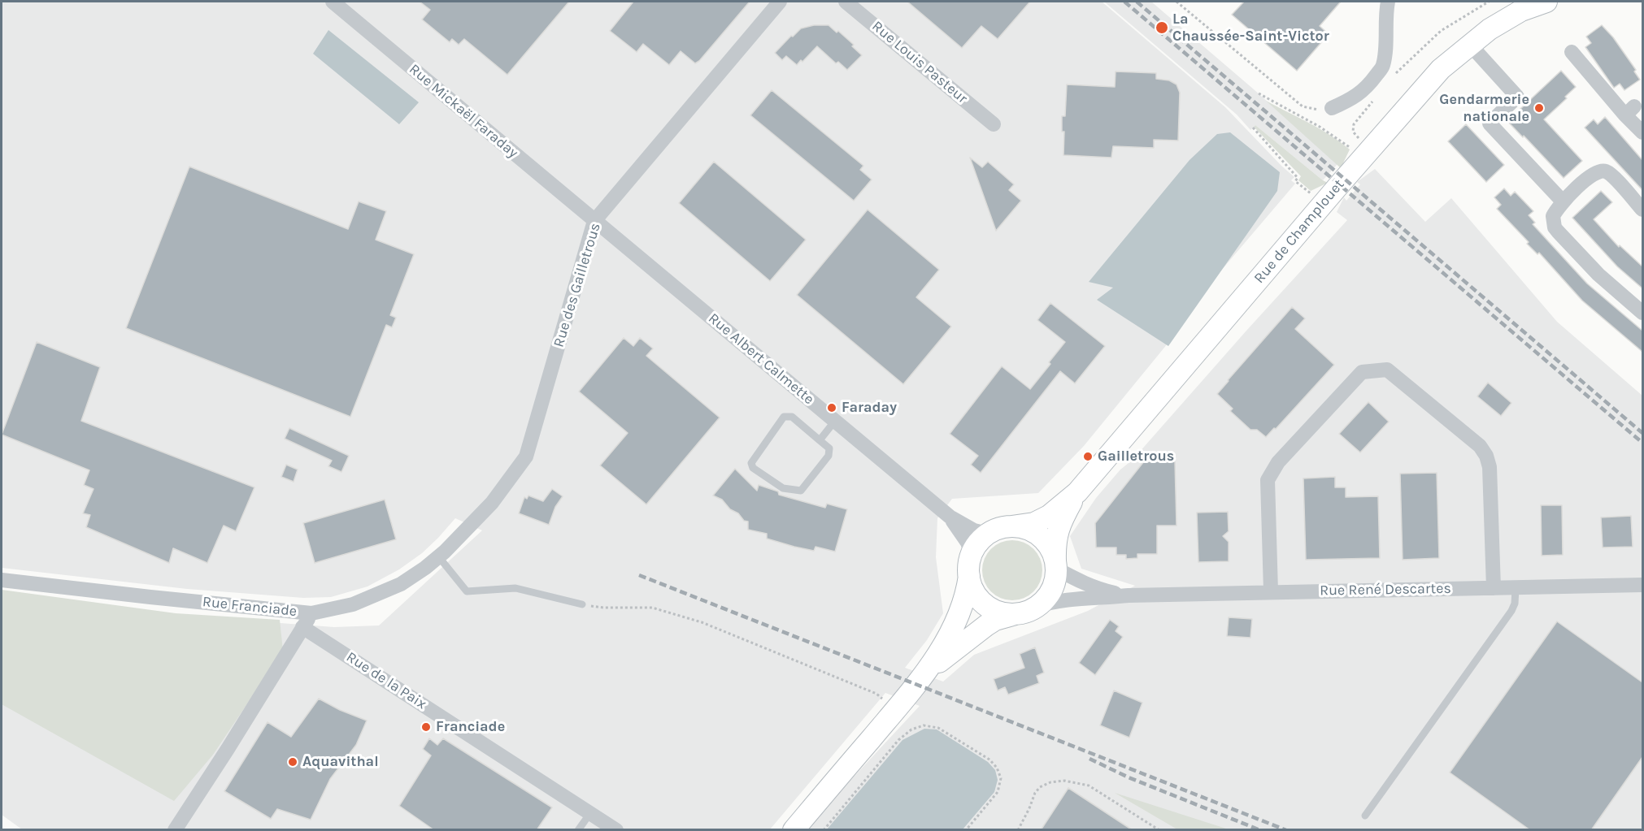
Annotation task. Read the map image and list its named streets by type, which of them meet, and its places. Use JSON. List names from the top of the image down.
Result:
{
  "streets": {
    "street": [
      "Rue Louis Pasteur",
      "Rue Mickaël Faraday",
      "Rue de Champlouet",
      "Rue des Gailletrous",
      "Rue Albert Calmette",
      "Rue René Descartes",
      "Rue Franciade",
      "Rue de la Paix"
    ]
  },
  "crossings": [
    ["Rue Mickaël Faraday", "Rue des Gailletrous"],
    ["Rue Mickaël Faraday", "Rue Albert Calmette"],
    ["Rue de Champlouet", "Rue Albert Calmette"],
    ["Rue de Champlouet", "Rue René Descartes"],
    ["Rue des Gailletrous", "Rue Albert Calmette"],
    ["Rue des Gailletrous", "Rue Franciade"],
    ["Rue Albert Calmette", "Rue René Descartes"]
  ],
  "places": [
    "La Chaussée-Saint-Victor",
    "Gendarmerie nationale",
    "Faraday",
    "Gailletrous",
    "Franciade",
    "Aquavithal"
  ]
}
